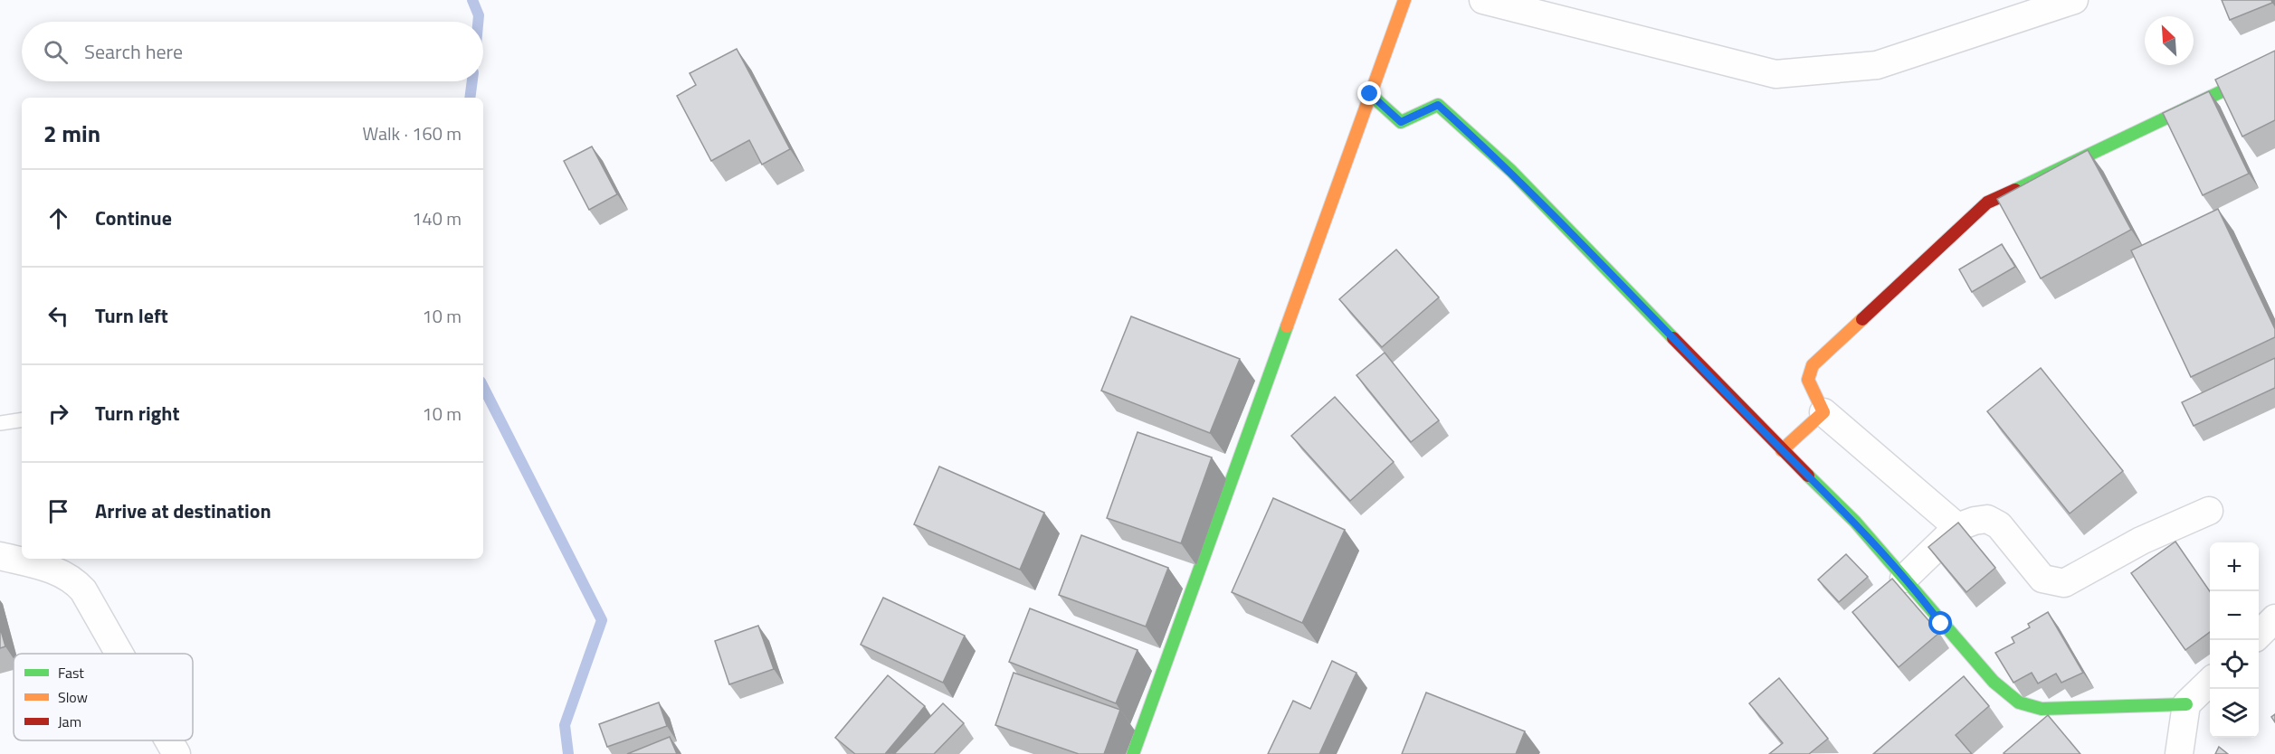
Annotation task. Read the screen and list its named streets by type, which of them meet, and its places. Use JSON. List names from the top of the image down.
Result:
{
  "legend": ["Fast", "Slow", "Jam"],
  "north": "top left",
  "page": {
    "search": "Search here",
    "heading": ["2 min", "Walk · 160 m"],
    "list": [
      ["Continue", "140 m"],
      ["Turn left", "10 m"],
      ["Turn right", "10 m"],
      "Arrive at destination"
    ],
    "map_buttons": ["+", "−"]
  }
}
